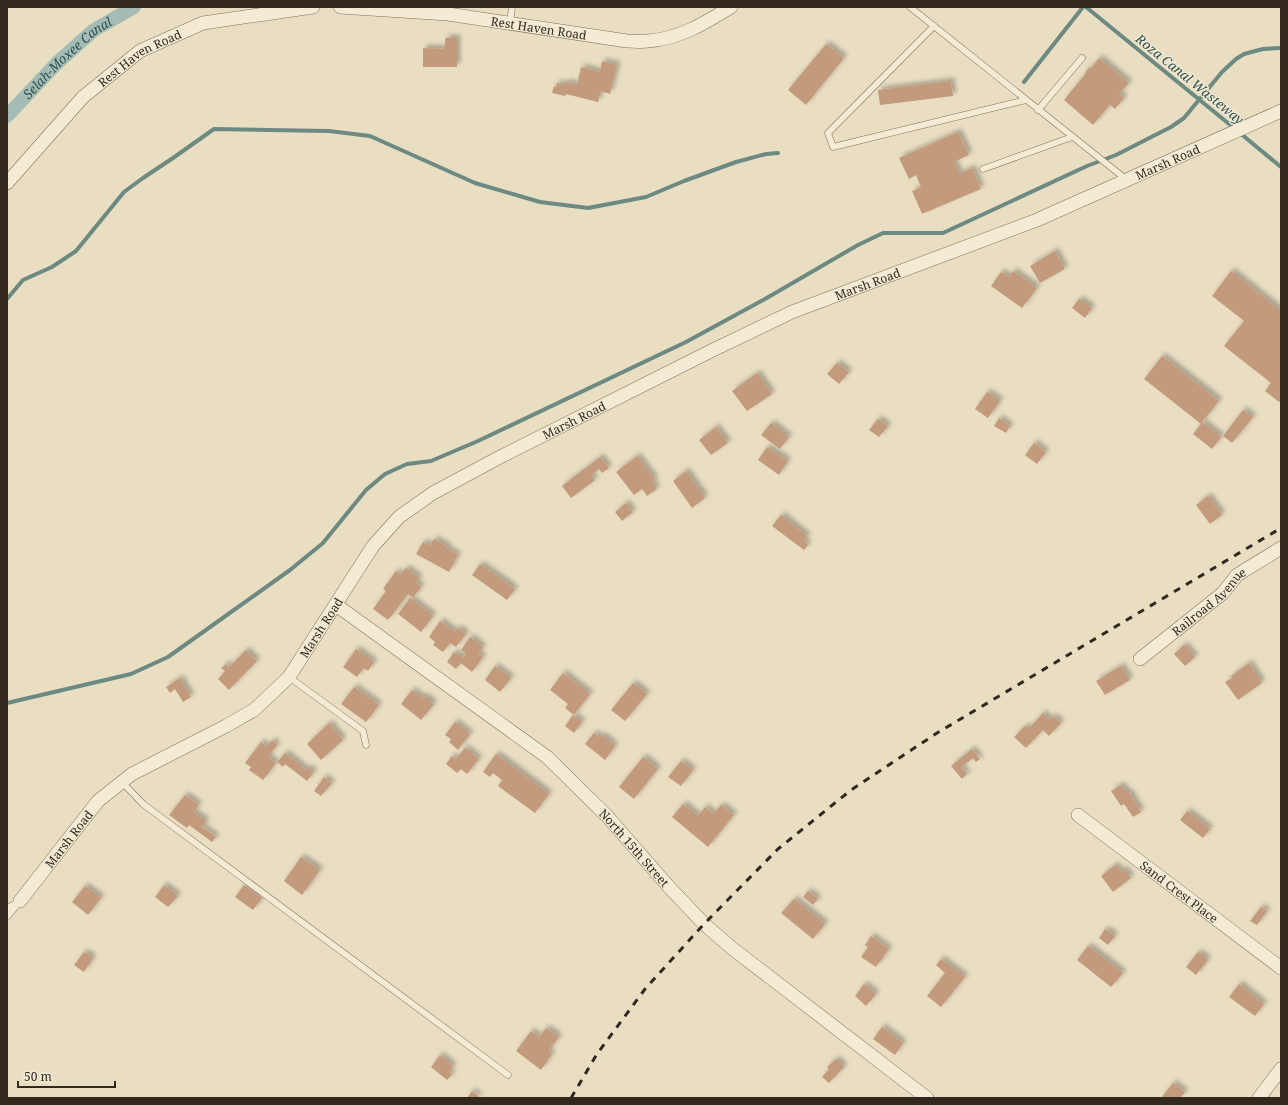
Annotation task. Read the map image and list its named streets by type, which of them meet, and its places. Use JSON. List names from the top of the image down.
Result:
{
  "streets": {
    "street": [
      "Rest Haven Road",
      "Marsh Road",
      "Railroad Avenue",
      "North 15th Street",
      "Sand Crest Place"
    ]
  },
  "crossings": [
    ["Marsh Road", "North 15th Street"]
  ],
  "water": ["Selah-Moxee Canal", "Roza Canal Wasteway"],
  "scale_bar": "50 m"
}
